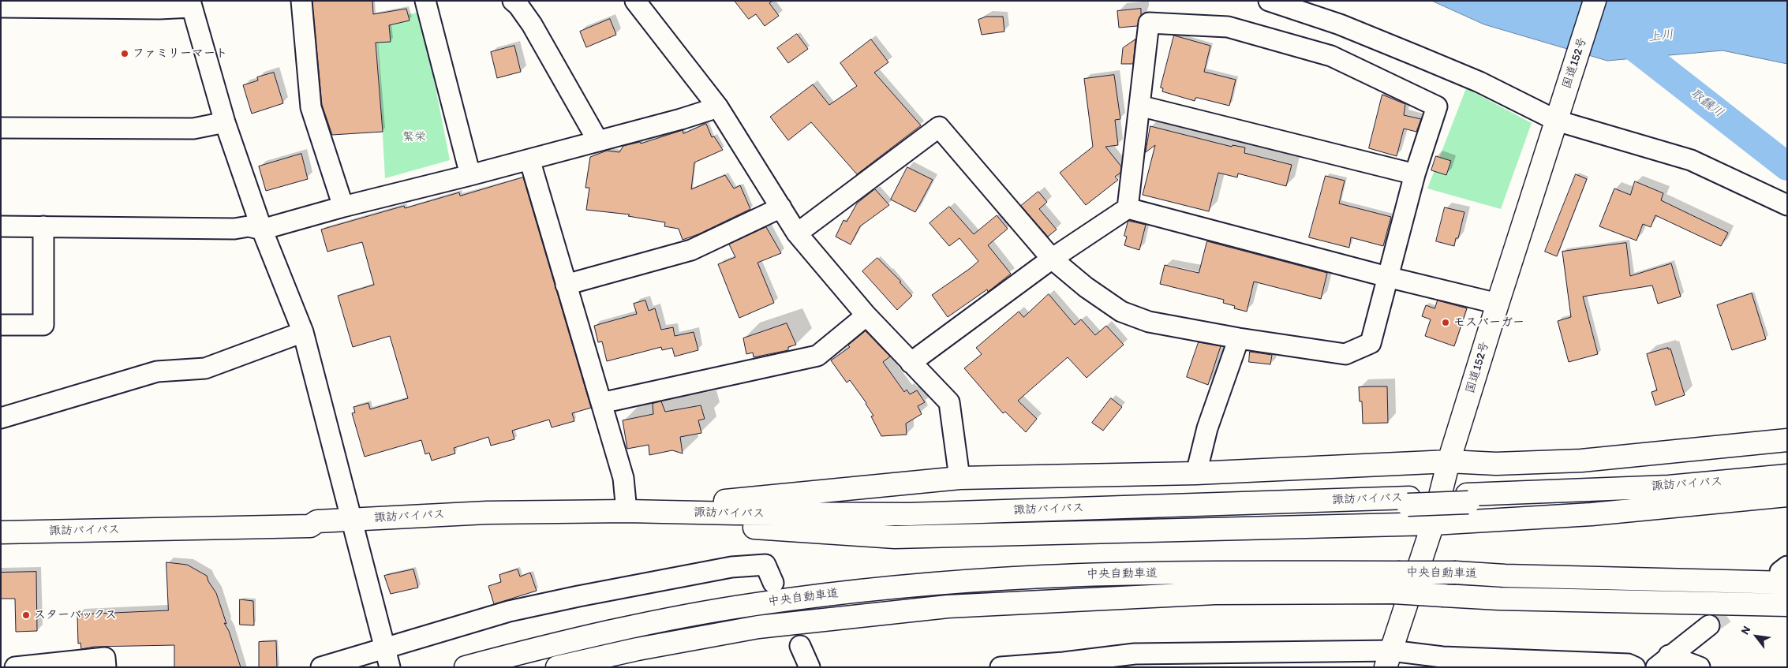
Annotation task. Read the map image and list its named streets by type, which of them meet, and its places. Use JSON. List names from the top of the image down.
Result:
{
  "streets": {
    "highway": ["国道152号", "諏訪バイパス", "中央自動車道"]
  },
  "water": ["上川", "取飜川"],
  "parks": ["繁栄"],
  "places": ["ファミリーマート", "モスバーガー", "スターバックス"],
  "north": "top left"
}
